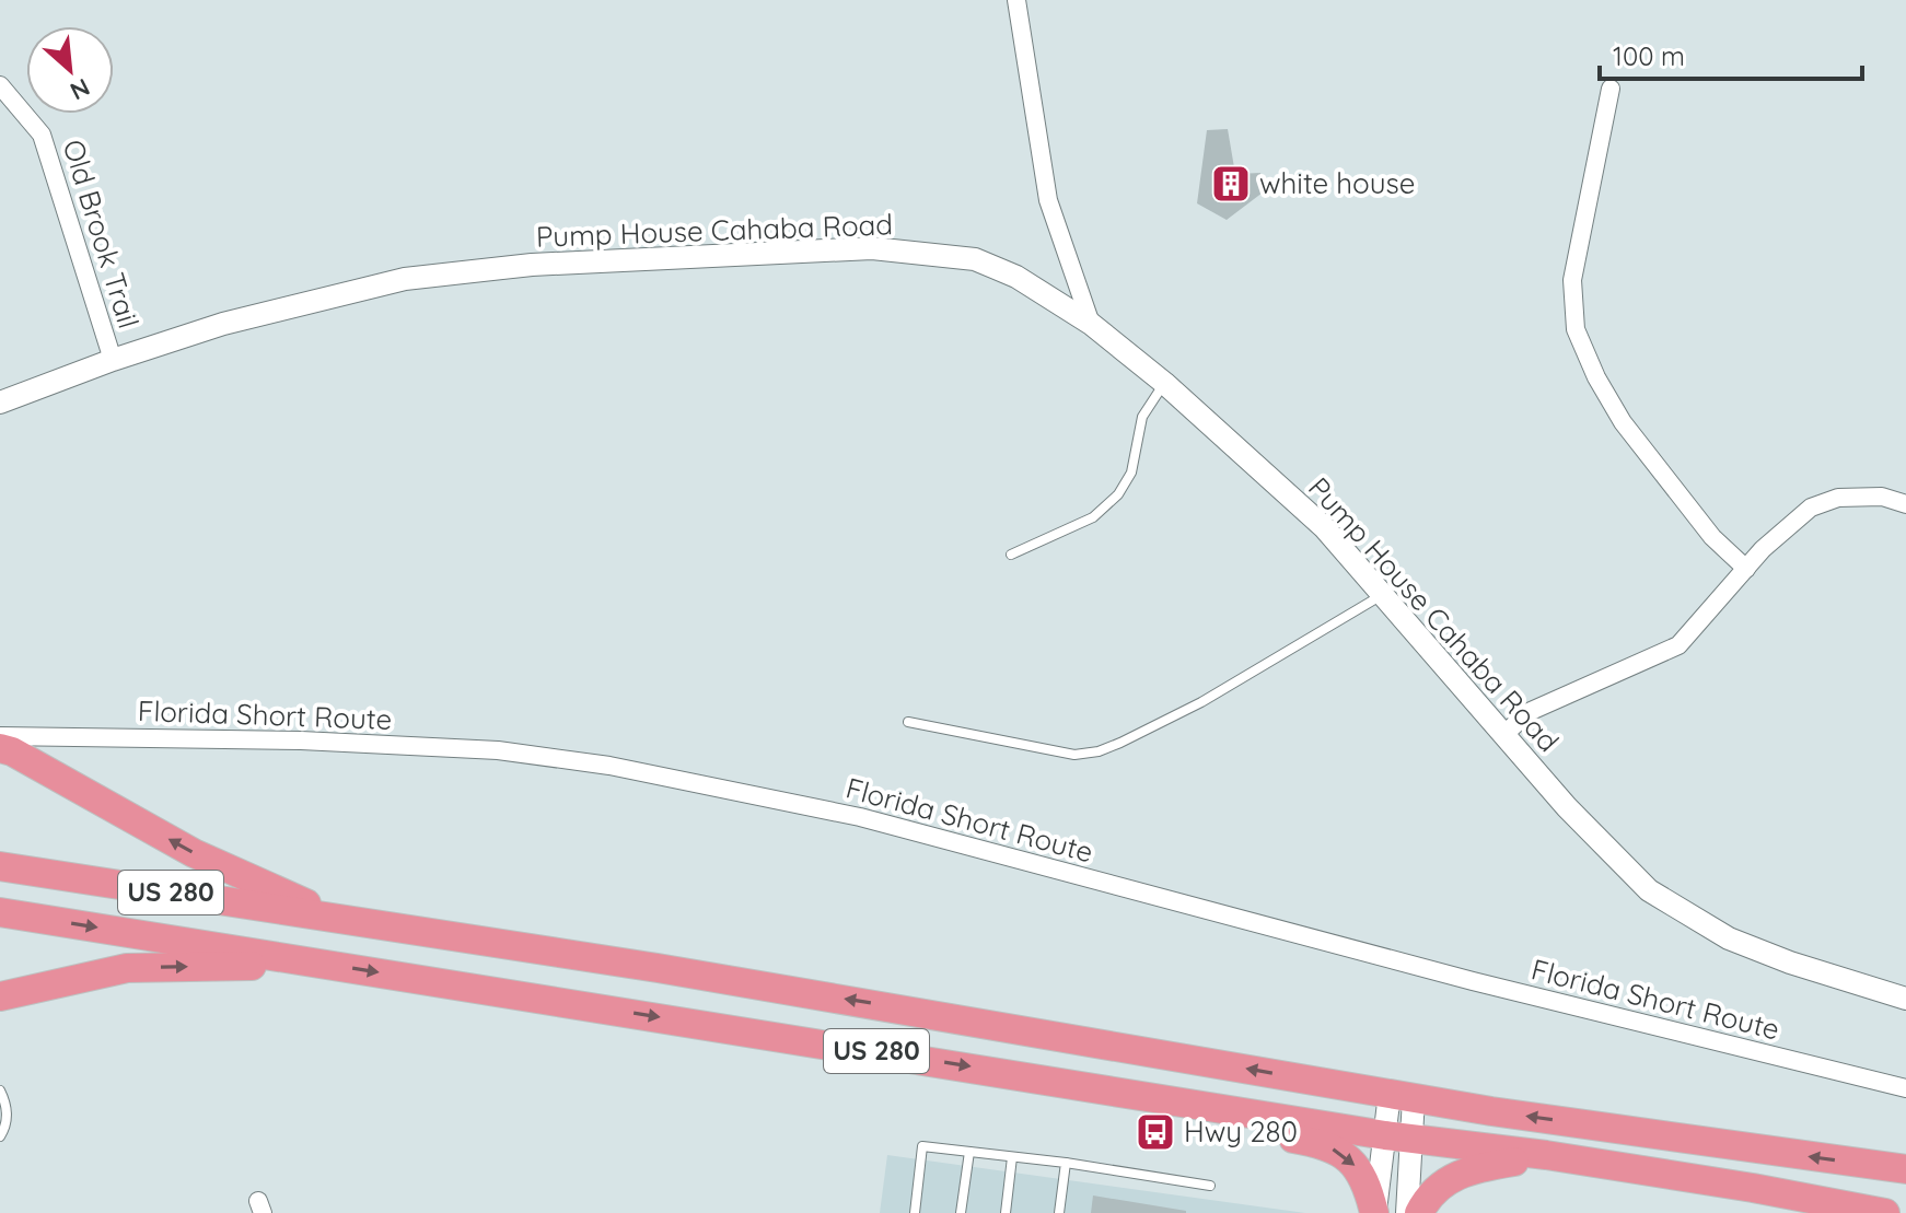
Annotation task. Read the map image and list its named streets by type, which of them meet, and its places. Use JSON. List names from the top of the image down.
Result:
{
  "streets": {
    "highway": ["US 280"],
    "street": ["Pump House Cahaba Road", "Old Brook Trail", "Florida Short Route"]
  },
  "crossings": [
    ["Pump House Cahaba Road", "Old Brook Trail"]
  ],
  "places": {
    "building": ["white house"],
    "bus stop": ["Hwy 280"]
  },
  "scale_bar": "100 m",
  "north": "bottom right"
}
